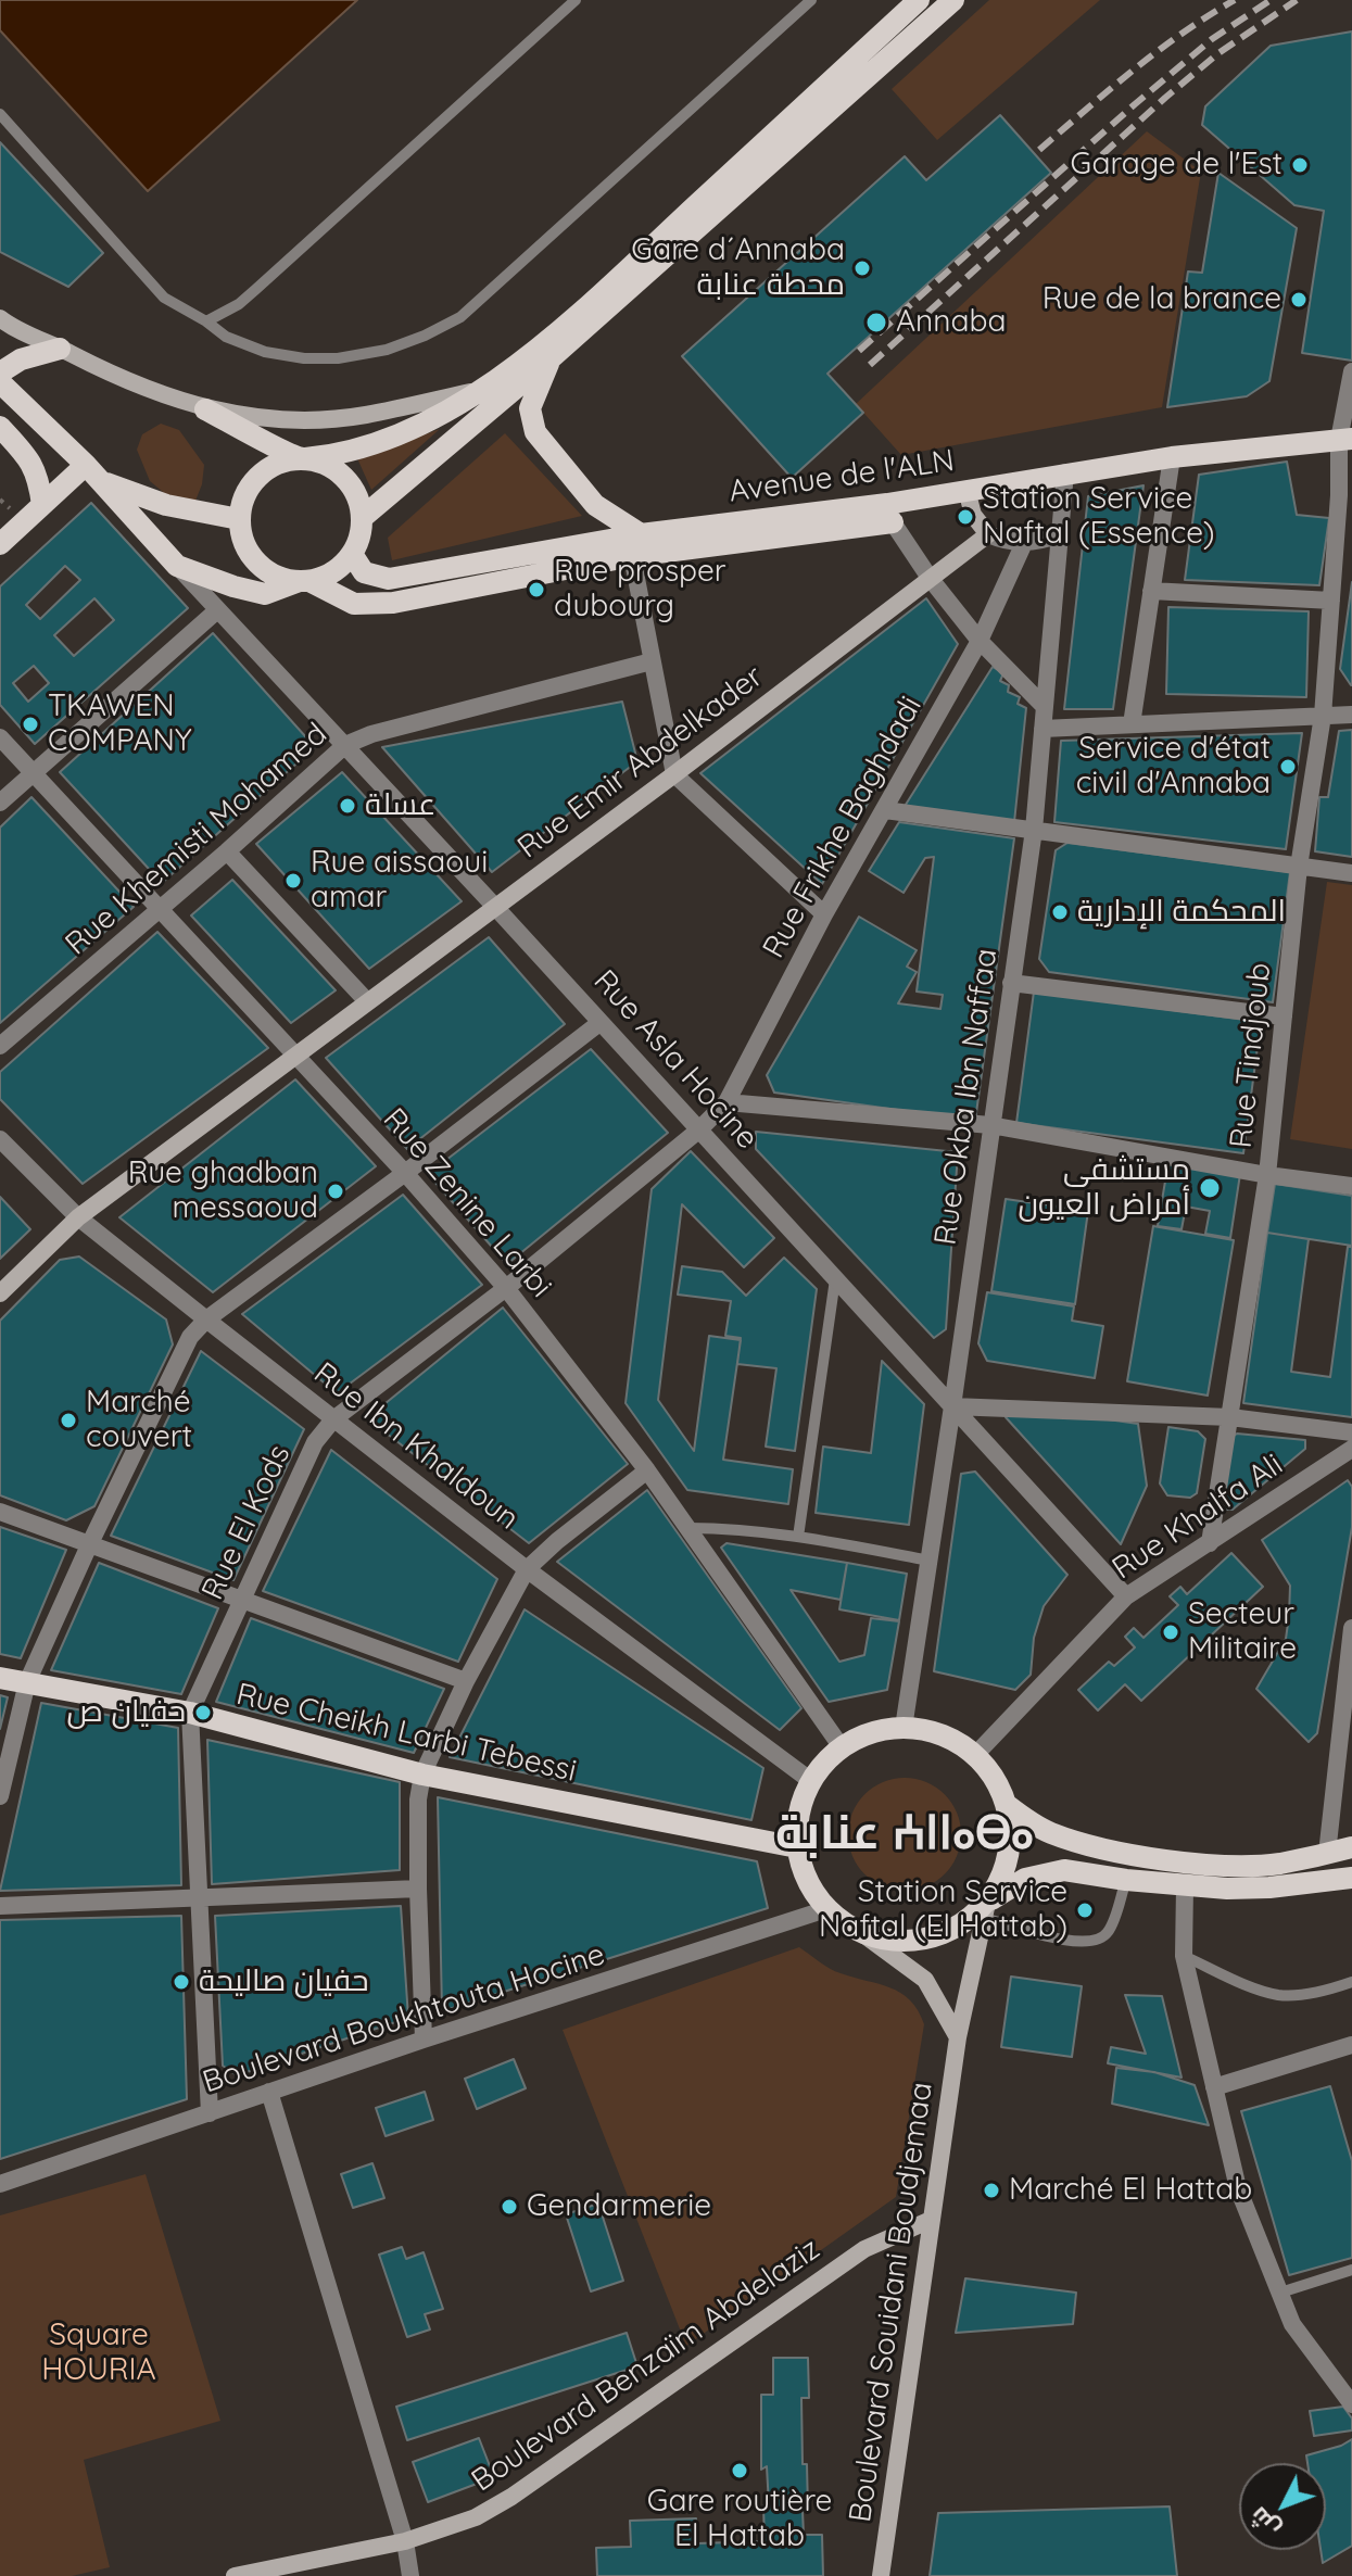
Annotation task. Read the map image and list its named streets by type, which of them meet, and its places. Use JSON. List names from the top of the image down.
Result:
{
  "streets": {
    "main road": ["Avenue de l'ALN", "Rue Asla Hocine", "Rue Cheikh Larbi Tebessi"],
    "street": [
      "Rue Emir Abdelkader",
      "Rue Frikhe Baghdadi",
      "Rue Khemisti Mohamed",
      "Rue Tindjoub",
      "Rue Okba Ibn Naffaa",
      "Rue Zenine Larbi",
      "Rue Ibn Khaldoun",
      "Rue Khalfa Ali",
      "Rue El Kods",
      "Boulevard Boukhtouta Hocine",
      "Boulevard Souidani Boudjemaa",
      "Boulevard Benzaïm Abdelaziz"
    ]
  },
  "crossings": [
    ["Avenue de l'ALN", "Rue Tindjoub"],
    ["Avenue de l'ALN", "Rue Asla Hocine"],
    ["Avenue de l'ALN", "Rue Okba Ibn Naffaa"],
    ["Rue Emir Abdelkader", "Rue Asla Hocine"],
    ["Rue Emir Abdelkader", "Rue Zenine Larbi"],
    ["Rue Emir Abdelkader", "Rue Ibn Khaldoun"],
    ["Rue Frikhe Baghdadi", "Rue Asla Hocine"],
    ["Rue Frikhe Baghdadi", "Rue El Kods"],
    ["Rue Khemisti Mohamed", "Rue Asla Hocine"],
    ["Rue Khemisti Mohamed", "Rue Zenine Larbi"],
    ["Rue Tindjoub", "Rue Khalfa Ali"],
    ["Rue Asla Hocine", "Rue Okba Ibn Naffaa"],
    ["Rue Asla Hocine", "Rue Khalfa Ali"],
    ["Rue Asla Hocine", "Rue El Kods"],
    ["Rue Okba Ibn Naffaa", "Rue Zenine Larbi"],
    ["Rue Okba Ibn Naffaa", "Rue Ibn Khaldoun"],
    ["Rue Okba Ibn Naffaa", "Rue Khalfa Ali"],
    ["Rue Okba Ibn Naffaa", "Rue Cheikh Larbi Tebessi"],
    ["Rue Okba Ibn Naffaa", "Boulevard Boukhtouta Hocine"],
    ["Rue Okba Ibn Naffaa", "Boulevard Souidani Boudjemaa"],
    ["Rue Zenine Larbi", "Rue Ibn Khaldoun"],
    ["Rue Zenine Larbi", "Rue Khalfa Ali"],
    ["Rue Zenine Larbi", "Rue El Kods"],
    ["Rue Zenine Larbi", "Rue Cheikh Larbi Tebessi"],
    ["Rue Zenine Larbi", "Boulevard Boukhtouta Hocine"],
    ["Rue Zenine Larbi", "Boulevard Souidani Boudjemaa"],
    ["Rue Ibn Khaldoun", "Rue Khalfa Ali"],
    ["Rue Ibn Khaldoun", "Rue El Kods"],
    ["Rue Ibn Khaldoun", "Rue Cheikh Larbi Tebessi"],
    ["Rue Ibn Khaldoun", "Boulevard Boukhtouta Hocine"],
    ["Rue Ibn Khaldoun", "Boulevard Souidani Boudjemaa"],
    ["Rue Khalfa Ali", "Rue Cheikh Larbi Tebessi"],
    ["Rue Khalfa Ali", "Boulevard Boukhtouta Hocine"],
    ["Rue Khalfa Ali", "Boulevard Souidani Boudjemaa"],
    ["Rue El Kods", "Rue Cheikh Larbi Tebessi"],
    ["Rue El Kods", "Boulevard Boukhtouta Hocine"],
    ["Rue Cheikh Larbi Tebessi", "Boulevard Boukhtouta Hocine"],
    ["Rue Cheikh Larbi Tebessi", "Boulevard Souidani Boudjemaa"],
    ["Boulevard Boukhtouta Hocine", "Boulevard Souidani Boudjemaa"],
    ["Boulevard Souidani Boudjemaa", "Boulevard Benzaïm Abdelaziz"]
  ],
  "districts": ["عنابة ⵄⵏⵏⴰⴱⴰ"],
  "parks": ["Square HOURIA"],
  "places": [
    "Garage de l'Est",
    "Gare d´Annaba محطة عنابة",
    "Rue de la brance",
    "Annaba",
    "Station Service Naftal (Essence)",
    "Rue prosper dubourg",
    "TKAWEN COMPANY",
    "Service d'état civil d'Annaba",
    "عسلة",
    "Rue aissaoui amar",
    "المحكمة الإدارية",
    "مستشفى أمراض العيون",
    "Rue ghadban messaoud",
    "Marché couvert",
    "Secteur Militaire",
    "حفيان ص",
    "Station Service Naftal (El Hattab)",
    "حفيان صاليحة",
    "Marché El Hattab",
    "Gendarmerie",
    "Gare routière El Hattab"
  ],
  "north": "bottom left"
}
